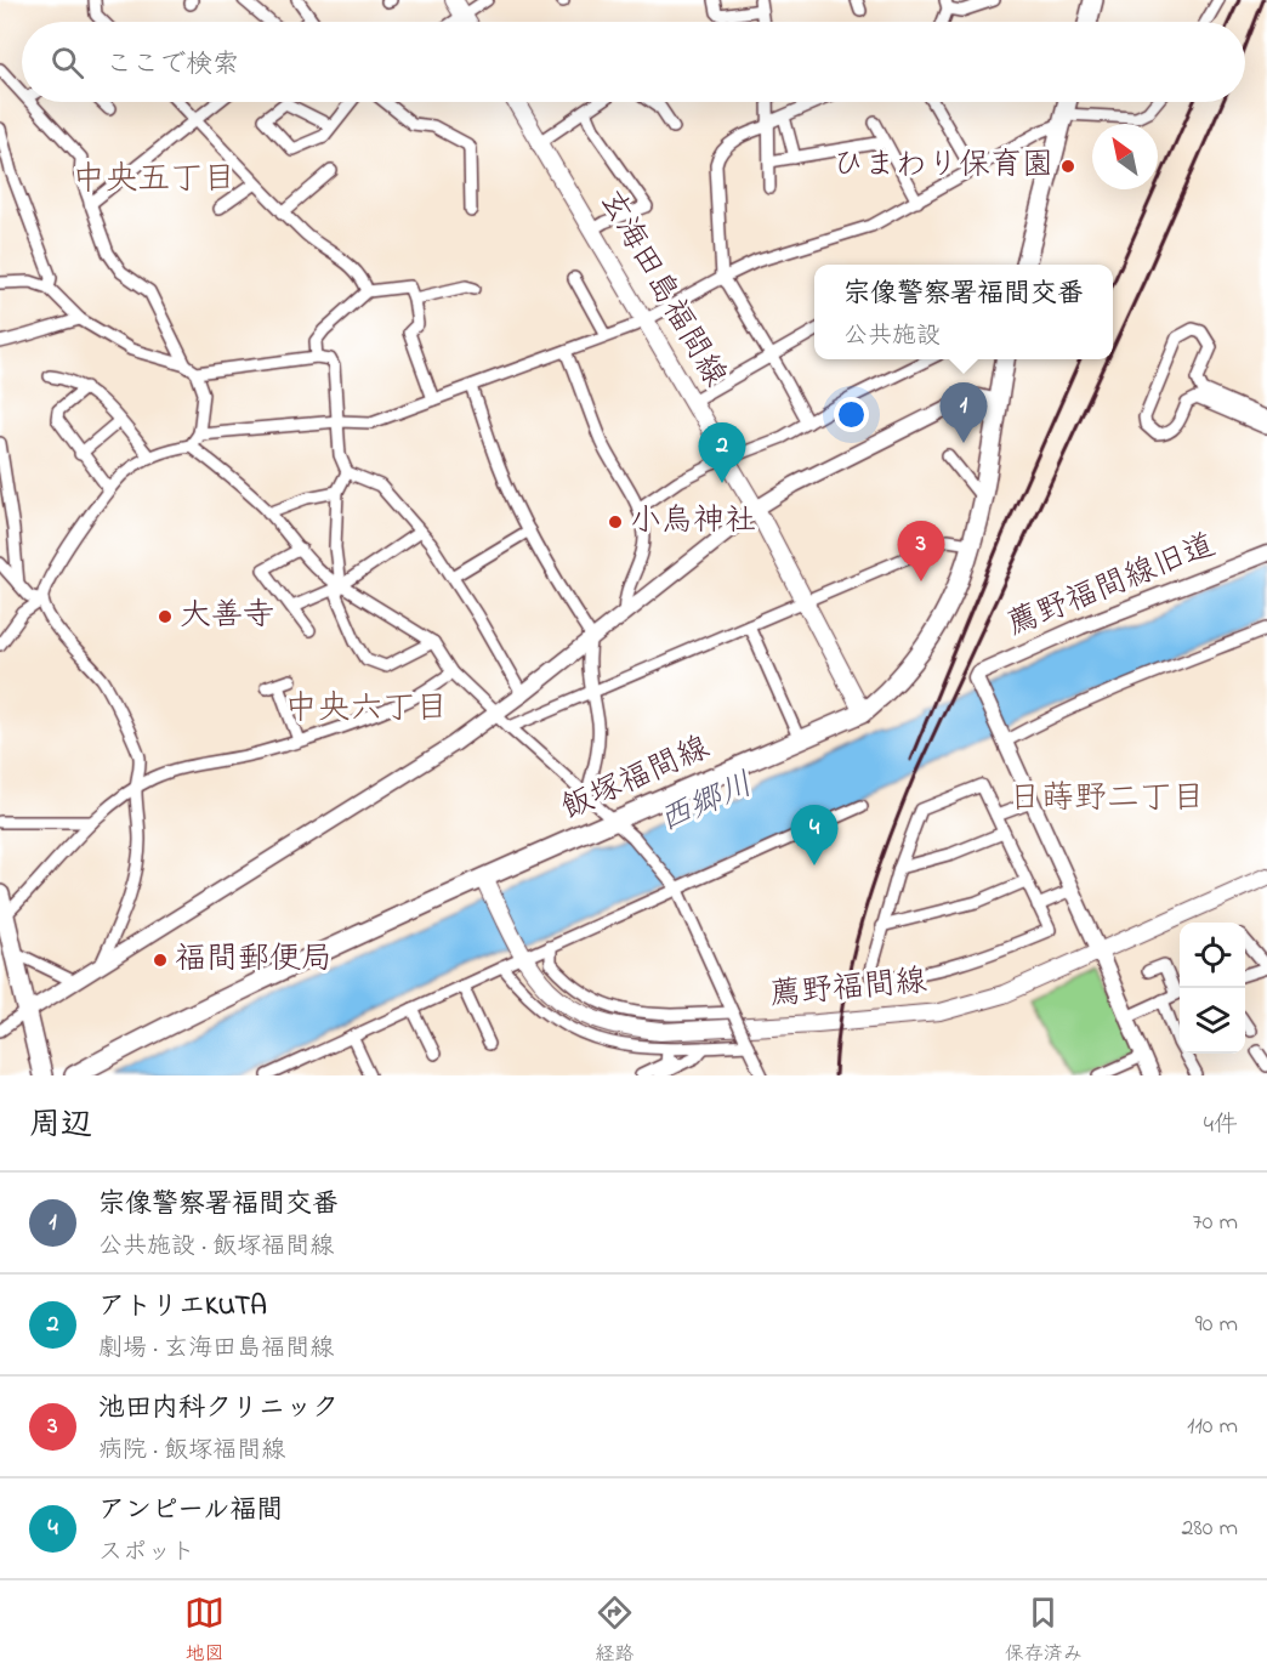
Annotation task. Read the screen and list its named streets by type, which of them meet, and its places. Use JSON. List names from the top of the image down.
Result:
{
  "streets": {
    "main road": ["玄海田島福間線", "飯塚福間線", "薦野福間線"],
    "street": ["薦野福間線旧道"]
  },
  "crossings": [
    ["玄海田島福間線", "飯塚福間線"],
    ["飯塚福間線", "薦野福間線"]
  ],
  "districts": ["中央五丁目", "中央六丁目", "日蒔野二丁目"],
  "water": ["西郷川"],
  "places": [
    "ひまわり保育園",
    "小烏神社",
    "大善寺",
    "福間郵便局"
  ],
  "north": "top left",
  "page": {
    "search": "ここで検索",
    "popup": ["宗像警察署福間交番", "公共施設"],
    "pins": [
      "1",
      "2",
      "3",
      "4"
    ],
    "heading": ["周辺", "4件"],
    "list": [
      {
        "mark": "1",
        "name": "宗像警察署福間交番",
        "note": "公共施設 · 飯塚福間線",
        "value": "70 m"
      },
      {
        "mark": "2",
        "name": "アトリエKUTA",
        "note": "劇場 · 玄海田島福間線",
        "value": "90 m"
      },
      {
        "mark": "3",
        "name": "池田内科クリニック",
        "note": "病院 · 飯塚福間線",
        "value": "110 m"
      },
      {
        "mark": "4",
        "name": "アンピール福間",
        "note": "スポット",
        "value": "280 m"
      }
    ],
    "nav": ["地図", "経路", "保存済み"]
  }
}
